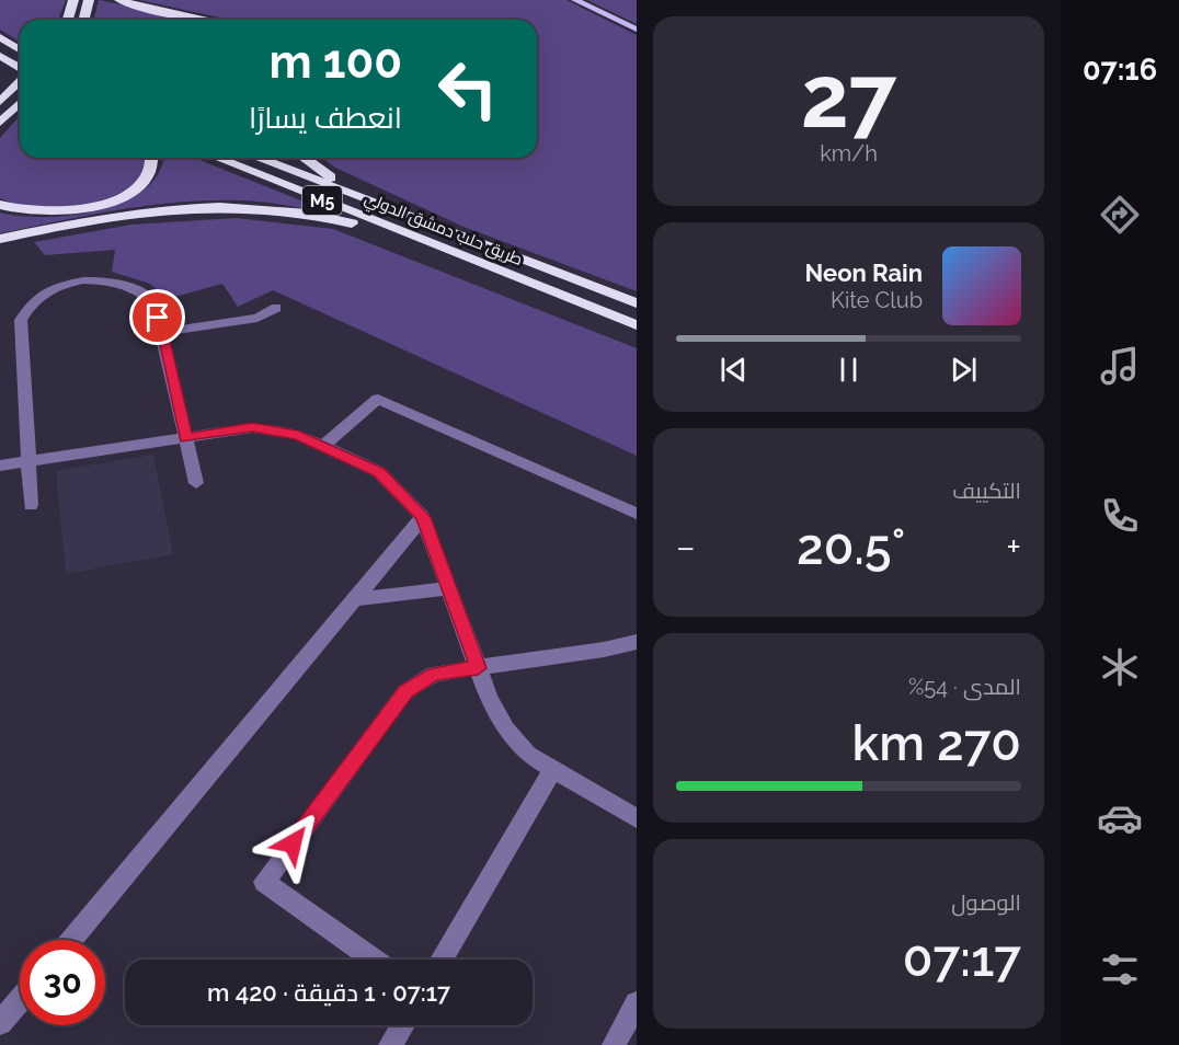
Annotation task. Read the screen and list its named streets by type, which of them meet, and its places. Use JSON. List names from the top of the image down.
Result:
{
  "streets": {
    "highway": ["M5", "طريق حلب دمشق الدولي"]
  },
  "crossings": [
    ["M5", "طريق حلب دمشق الدولي"]
  ],
  "page": {
    "tabs": "07:16",
    "tile": [
      ["27", "km/h"],
      "التكييف",
      ["المدى · 54%", "270 km"],
      ["الوصول", "07:17"]
    ],
    "turn": ["100 m", "انعطف يسارًا"],
    "song": ["Neon Rain", "Kite Club"],
    "heat": ["−", "20.5°", "+"],
    "limit": "30",
    "trip": "07:17 · 1 دقيقة · 420 m"
  }
}
